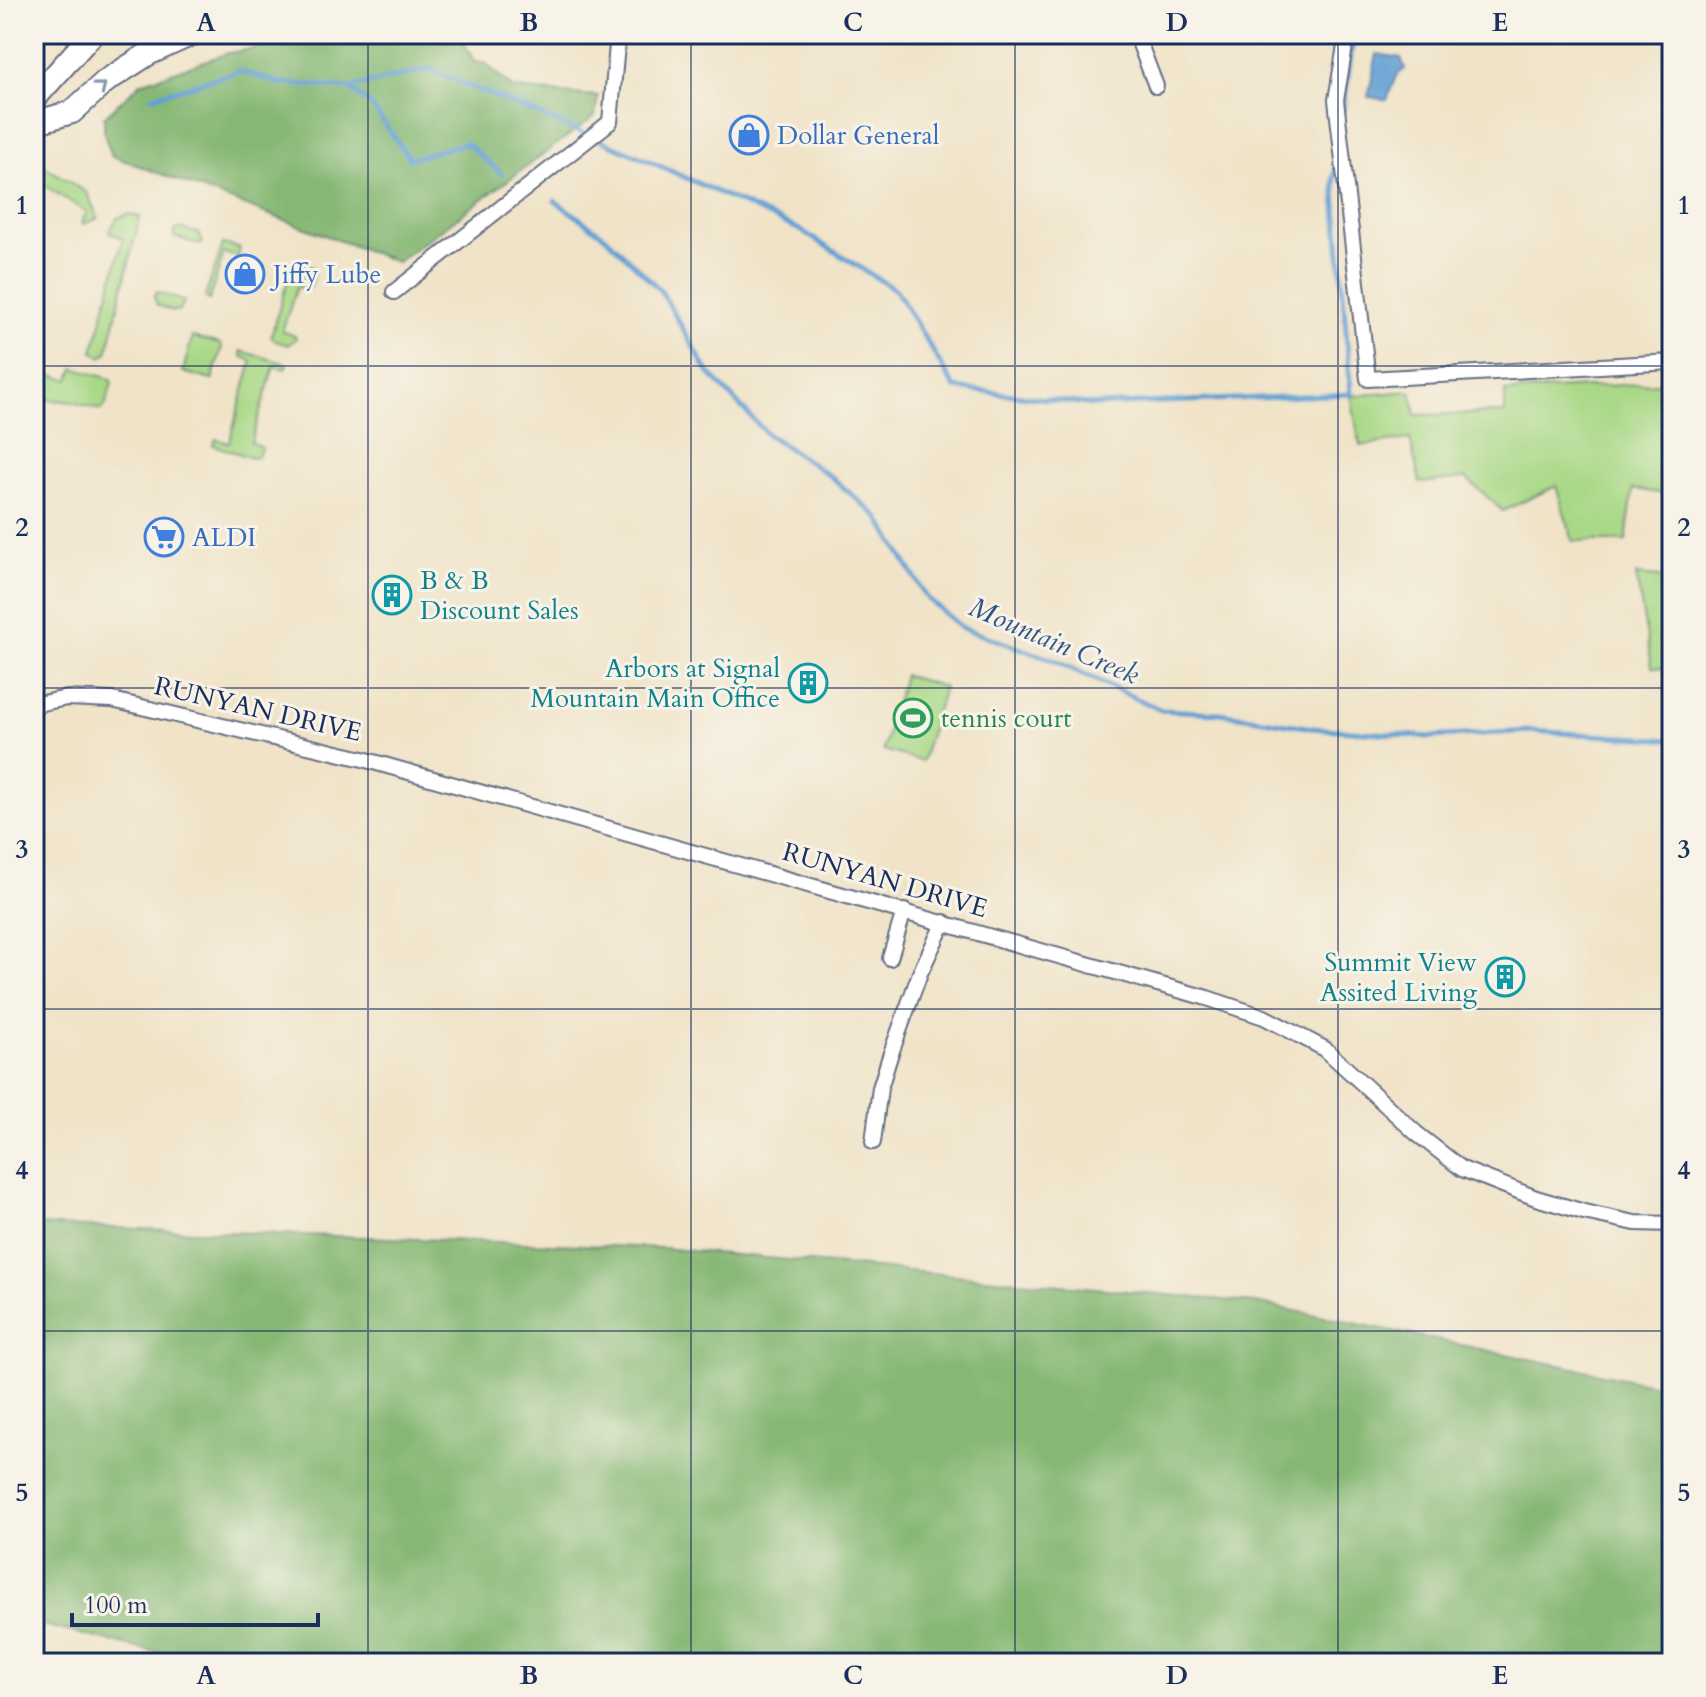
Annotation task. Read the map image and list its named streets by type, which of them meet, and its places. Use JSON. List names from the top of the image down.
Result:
{
  "streets": {
    "street": ["RUNYAN DRIVE"]
  },
  "water": ["Mountain Creek"],
  "places": {
    "shop": ["Dollar General", "Jiffy Lube"],
    "supermarket": ["ALDI"],
    "building": ["B & B Discount Sales", "Arbors at Signal Mountain Main Office", "Summit View Assited Living"],
    "sports": ["tennis court"]
  },
  "scale_bar": "100 m",
  "grid": {
    "columns": [
      "A",
      "B",
      "C",
      "D",
      "E"
    ],
    "rows": [
      "1",
      "2",
      "3",
      "4",
      "5"
    ]
  }
}
